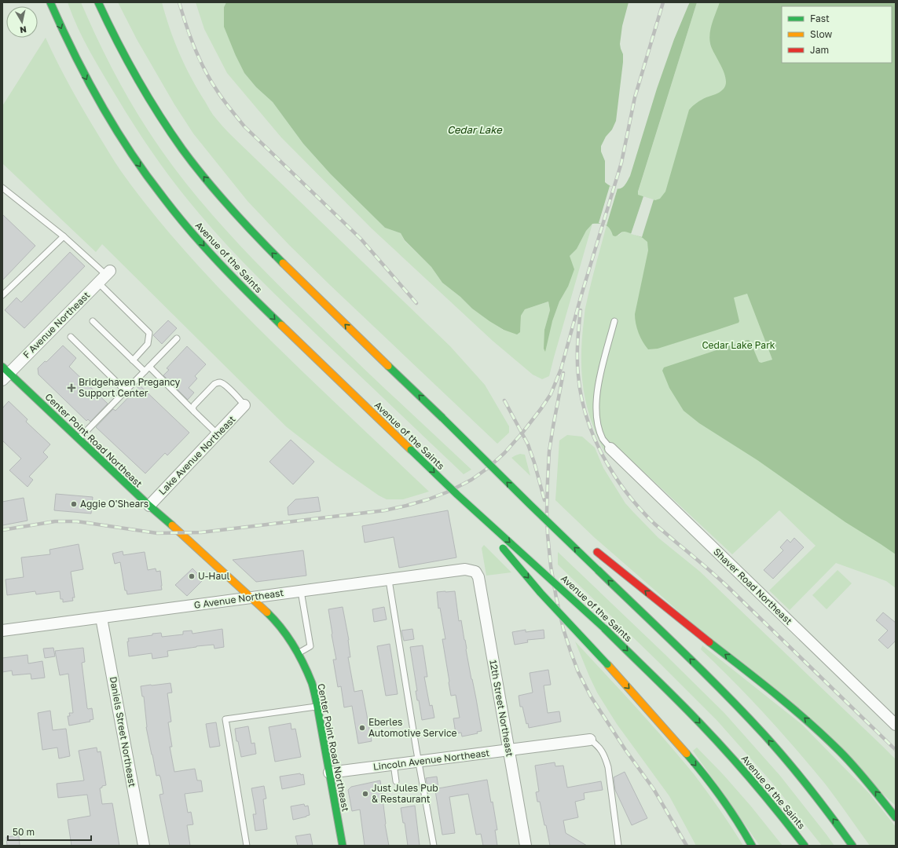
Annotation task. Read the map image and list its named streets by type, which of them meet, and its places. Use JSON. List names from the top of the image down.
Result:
{
  "streets": {
    "main road": ["Avenue of the Saints", "Center Point Road Northeast"],
    "street": [
      "F Avenue Northeast",
      "Lake Avenue Northeast",
      "Shaver Road Northeast",
      "G Avenue Northeast",
      "12th Street Northeast",
      "Daniels Street Northeast",
      "Lincoln Avenue Northeast"
    ]
  },
  "crossings": [
    ["F Avenue Northeast", "Center Point Road Northeast"],
    ["Center Point Road Northeast", "Lake Avenue Northeast"],
    ["Center Point Road Northeast", "G Avenue Northeast"],
    ["Center Point Road Northeast", "Lincoln Avenue Northeast"],
    ["G Avenue Northeast", "12th Street Northeast"],
    ["G Avenue Northeast", "Daniels Street Northeast"],
    ["12th Street Northeast", "Lincoln Avenue Northeast"]
  ],
  "water": ["Cedar Lake"],
  "parks": ["Cedar Lake Park"],
  "places": {
    "health": ["Bridgehaven Pregancy Support Center"],
    "other": [
      "Aggie O'Shears",
      "U-Haul",
      "Eberles Automotive Service",
      "Just Jules Pub & Restaurant"
    ]
  },
  "legend": ["Fast", "Slow", "Jam"],
  "scale_bar": "50 m",
  "north": "bottom"
}
